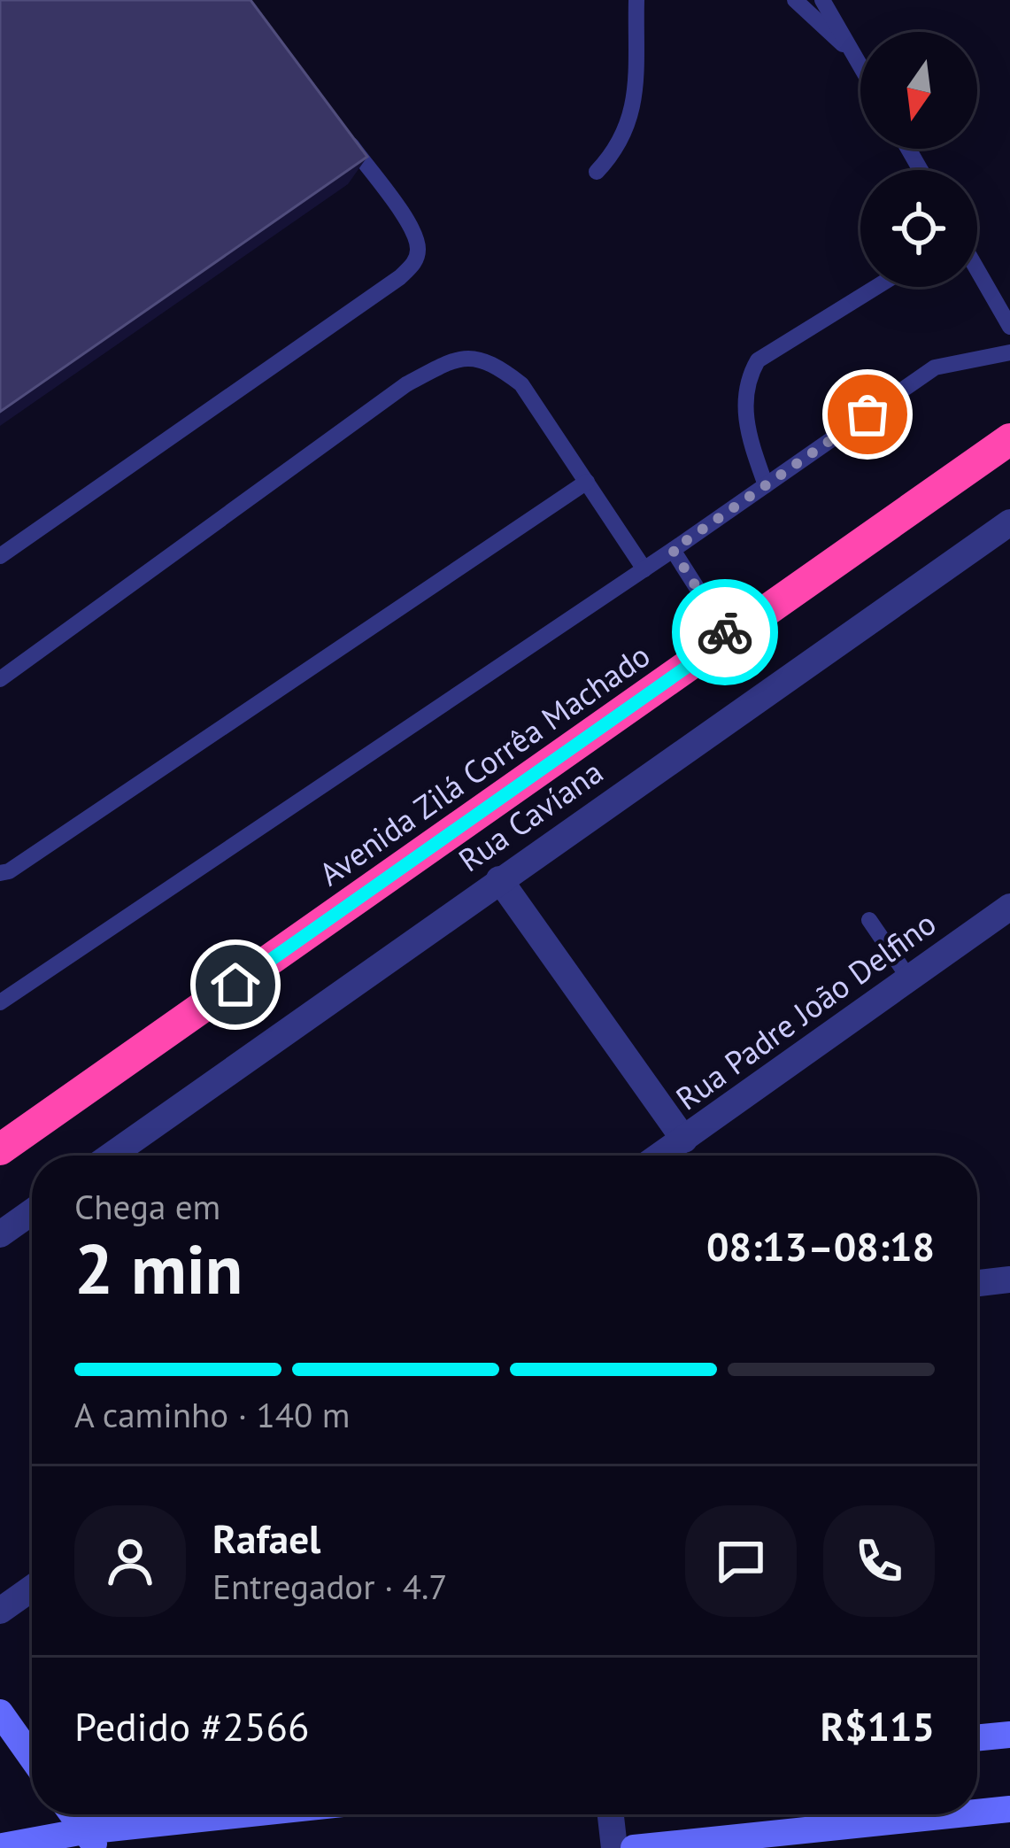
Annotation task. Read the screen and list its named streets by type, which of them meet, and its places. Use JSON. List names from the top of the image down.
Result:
{
  "streets": {
    "highway": ["Avenida Zilá Corrêa Machado"],
    "street": ["Rua Cavíana", "Rua Padre João Delfino"]
  },
  "north": "bottom",
  "page": {
    "heading": ["2 min", "Chega em", "08:13–08:18"],
    "panel": [
      "Rafael",
      "Entregador · 4.7",
      "Pedido #2566",
      "R$115"
    ],
    "bar": "A caminho · 140 m"
  }
}
